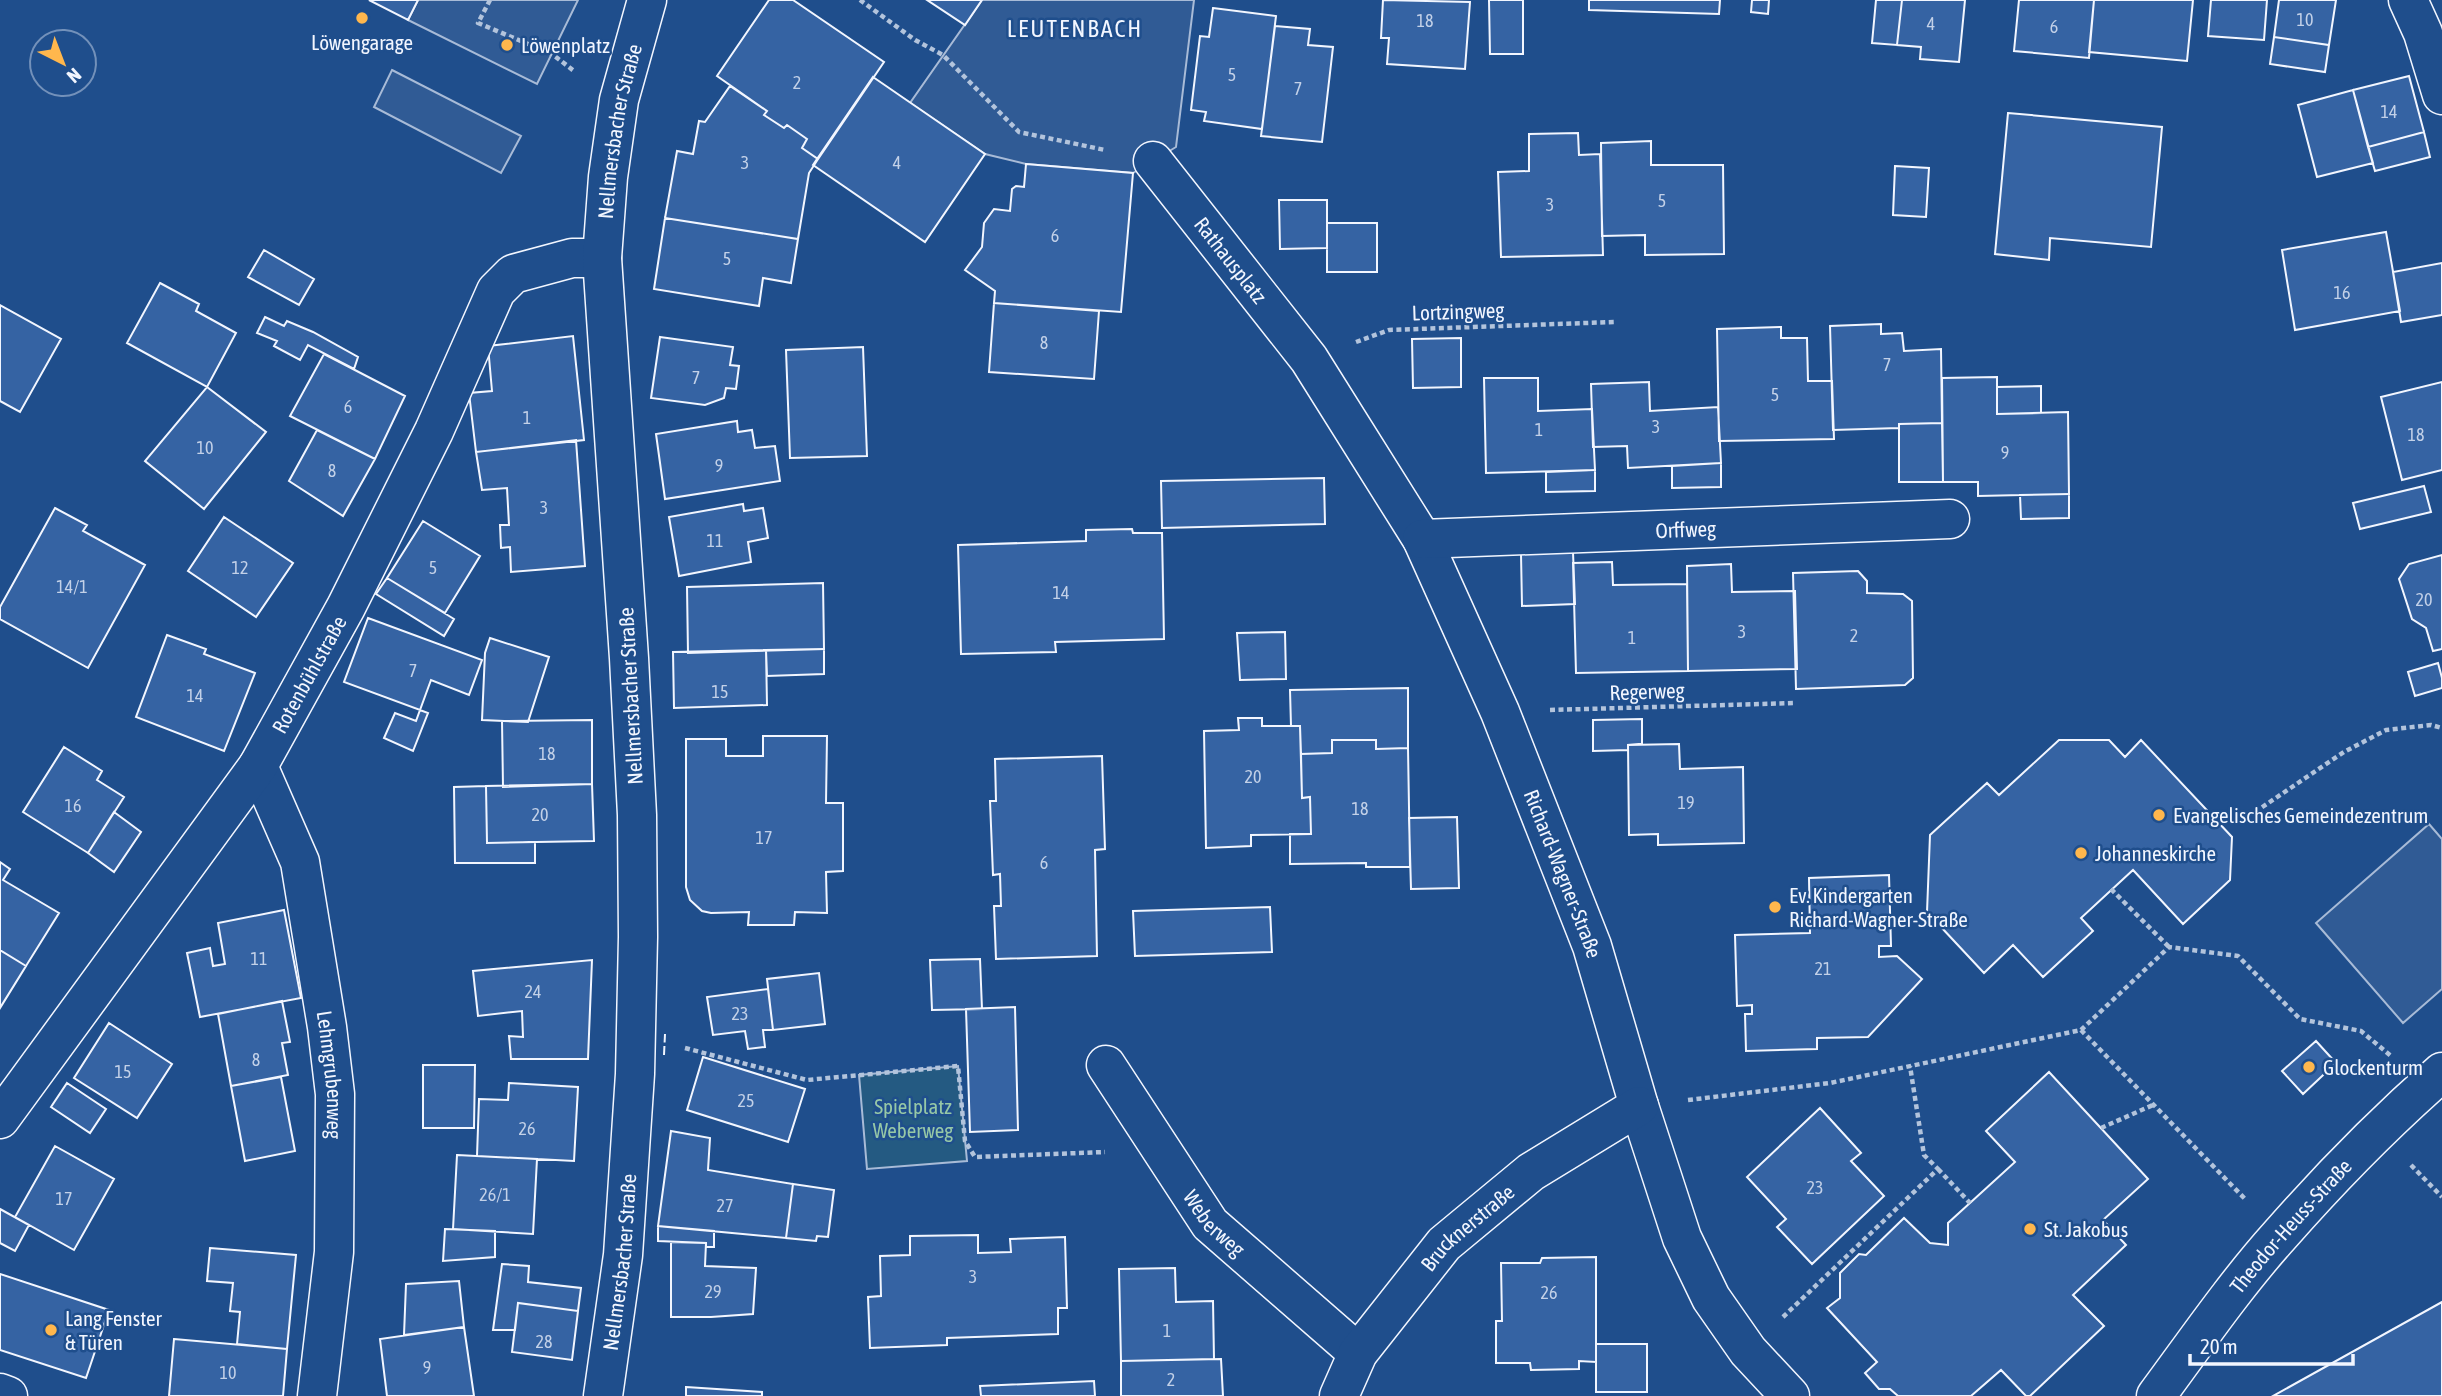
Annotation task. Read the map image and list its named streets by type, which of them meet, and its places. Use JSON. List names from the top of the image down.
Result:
{
  "streets": {
    "street": [
      "Nellmersbacher Straße",
      "Rathausplatz",
      "Orffweg",
      "Rotenbühlstraße",
      "Richard-Wagner-Straße",
      "Lehmgrubenweg",
      "Weberweg",
      "Theodor-Heuss-Straße",
      "Brucknerstraße"
    ],
    "path": ["Lortzingweg", "Regerweg"]
  },
  "crossings": [
    ["Nellmersbacher Straße", "Rotenbühlstraße"],
    ["Rathausplatz", "Lortzingweg"],
    ["Rathausplatz", "Richard-Wagner-Straße"],
    ["Lortzingweg", "Richard-Wagner-Straße"],
    ["Orffweg", "Richard-Wagner-Straße"],
    ["Rotenbühlstraße", "Lehmgrubenweg"],
    ["Regerweg", "Richard-Wagner-Straße"],
    ["Richard-Wagner-Straße", "Brucknerstraße"],
    ["Weberweg", "Brucknerstraße"]
  ],
  "districts": ["LEUTENBACH"],
  "parks": ["Spielplatz Weberweg"],
  "places": [
    "Löwengarage",
    "Löwenplatz",
    "Evangelisches Gemeindezentrum",
    "Johanneskirche",
    "Ev. Kindergarten Richard-Wagner-Straße",
    "Glockenturm",
    "St. Jakobus",
    "Lang Fenster & Türen"
  ],
  "house_numbers": [
    "10",
    "18",
    "4",
    "6",
    "5",
    "2",
    "7",
    "14",
    "3",
    "4",
    "5",
    "3",
    "6",
    "5",
    "16",
    "8",
    "7",
    "7",
    "5",
    "6",
    "1",
    "3",
    "1",
    "18",
    "10",
    "9",
    "9",
    "8",
    "3",
    "11",
    "12",
    "5",
    "14/1",
    "14",
    "20",
    "3",
    "2",
    "1",
    "7",
    "15",
    "14",
    "18",
    "20",
    "19",
    "16",
    "18",
    "20",
    "17",
    "6",
    "11",
    "21",
    "24",
    "23",
    "8",
    "15",
    "25",
    "26",
    "23",
    "26/1",
    "17",
    "27",
    "3",
    "29",
    "26",
    "1",
    "28",
    "9",
    "10",
    "2"
  ],
  "scale_bar": "20 m",
  "north": "bottom right"
}
